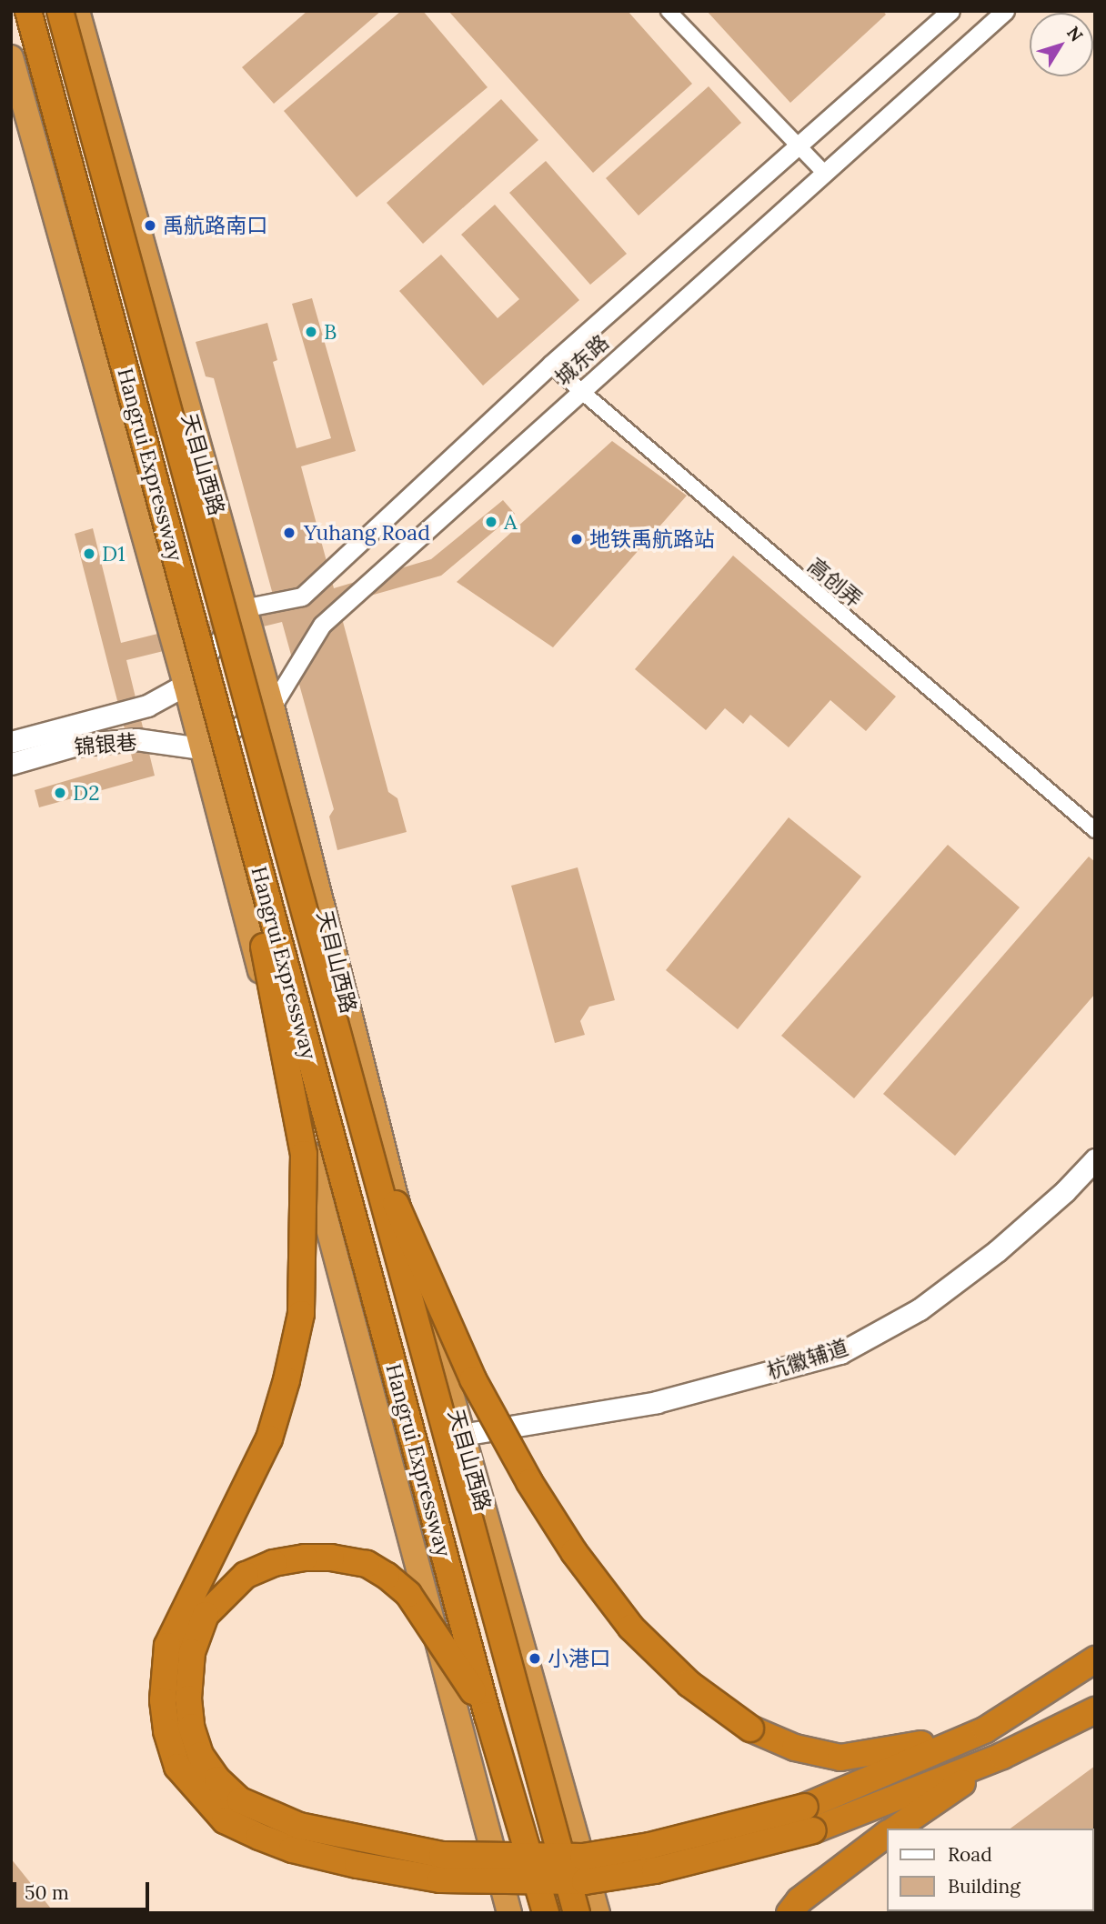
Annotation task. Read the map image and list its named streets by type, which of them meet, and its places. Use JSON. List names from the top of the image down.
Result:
{
  "streets": {
    "highway": ["Hangrui Expressway", "天目山西路"],
    "main road": ["锦银巷", "杭徽辅道"],
    "street": ["城东路", "高创弄"]
  },
  "crossings": [
    ["城东路", "Hangrui Expressway"],
    ["城东路", "天目山西路"],
    ["城东路", "高创弄"],
    ["城东路", "锦银巷"],
    ["Hangrui Expressway", "锦银巷"],
    ["天目山西路", "杭徽辅道"]
  ],
  "places": [
    "禹航路南口",
    "B",
    "A",
    "Yuhang Road",
    "地铁禹航路站",
    "D1",
    "D2",
    "小港口"
  ],
  "legend": ["Road", "Building"],
  "scale_bar": "50 m",
  "north": "top right"
}
